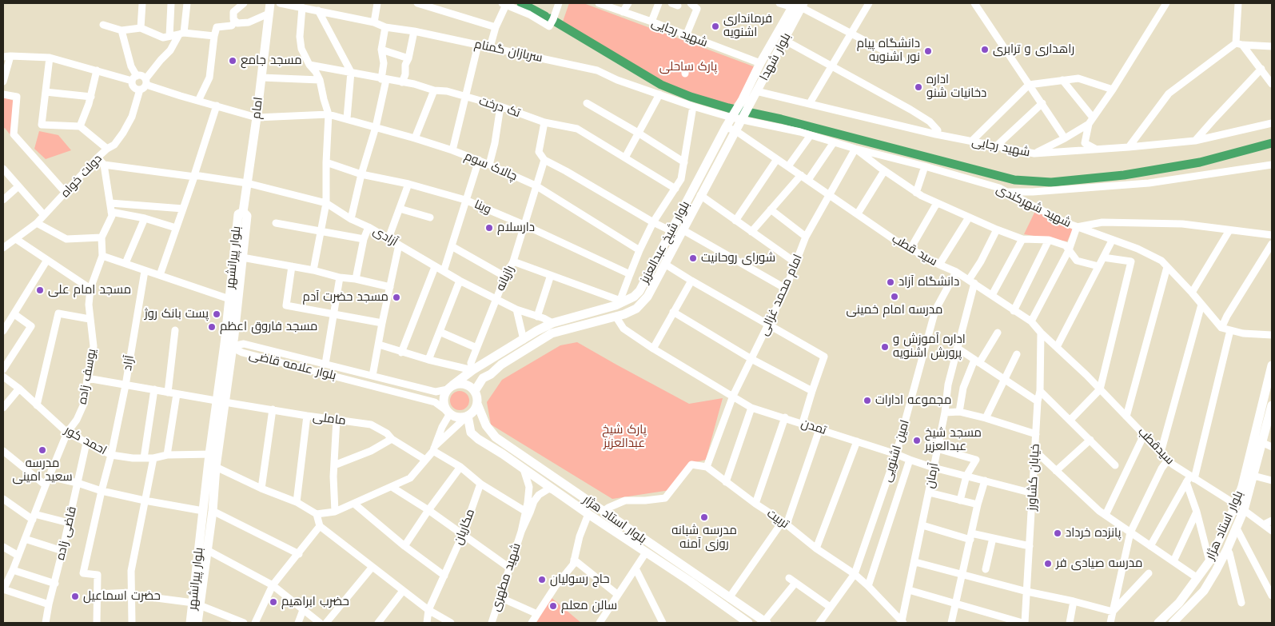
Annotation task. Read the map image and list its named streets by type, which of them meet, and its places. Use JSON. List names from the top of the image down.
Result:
{
  "streets": {
    "main road": [
      "بلوار شهدا",
      "امام",
      "بلوار شیخ عبدالعزیز",
      "بلوار پیرانشهر",
      "بلوار استاد هژار"
    ],
    "street": [
      "شهید رجایی",
      "سربازان گمنام",
      "تک درخت",
      "چالاک سوم",
      "دولت خواه",
      "شهید شهرکندی",
      "وینا",
      "آزادی",
      "سید قطب",
      "رازیانه",
      "امام محمد غزالی",
      "آزاد",
      "بلوار علامه قاضی",
      "یوسف زاده",
      "ماملی",
      "تمدن",
      "احمد کور",
      "سیدقطب",
      "امین اشنویی",
      "آرمان",
      "خیابان کشاورز",
      "تربیت",
      "مکاریان",
      "قاضی زاده",
      "شهید مطهری"
    ]
  },
  "crossings": [
    ["شهید رجایی", "بلوار شهدا"],
    ["سربازان گمنام", "بلوار شهدا"],
    ["سربازان گمنام", "شهید شهرکندی"],
    ["سربازان گمنام", "بلوار شیخ عبدالعزیز"],
    ["بلوار شهدا", "شهید شهرکندی"],
    ["بلوار شهدا", "بلوار شیخ عبدالعزیز"],
    ["امام", "چالاک سوم"],
    ["امام", "آزادی"],
    ["امام", "بلوار پیرانشهر"],
    ["چالاک سوم", "دولت خواه"],
    ["چالاک سوم", "رازیانه"],
    ["شهید شهرکندی", "بلوار شیخ عبدالعزیز"],
    ["شهید شهرکندی", "امام محمد غزالی"],
    ["وینا", "رازیانه"],
    ["آزادی", "بلوار شیخ عبدالعزیز"],
    ["آزادی", "رازیانه"],
    ["آزادی", "یوسف زاده"],
    ["بلوار شیخ عبدالعزیز", "سید قطب"],
    ["بلوار شیخ عبدالعزیز", "رازیانه"],
    ["بلوار شیخ عبدالعزیز", "بلوار علامه قاضی"],
    ["بلوار شیخ عبدالعزیز", "تمدن"],
    ["بلوار شیخ عبدالعزیز", "بلوار استاد هژار"],
    ["سید قطب", "امام محمد غزالی"],
    ["سید قطب", "سیدقطب"],
    ["سید قطب", "امین اشنویی"],
    ["سید قطب", "آرمان"],
    ["سید قطب", "خیابان کشاورز"],
    ["بلوار پیرانشهر", "بلوار علامه قاضی"],
    ["بلوار پیرانشهر", "ماملی"],
    ["بلوار پیرانشهر", "احمد کور"],
    ["امام محمد غزالی", "تمدن"],
    ["آزاد", "ماملی"],
    ["آزاد", "احمد کور"],
    ["بلوار علامه قاضی", "بلوار استاد هژار"],
    ["یوسف زاده", "ماملی"],
    ["یوسف زاده", "احمد کور"],
    ["تمدن", "امین اشنویی"],
    ["تمدن", "آرمان"],
    ["تمدن", "خیابان کشاورز"],
    ["احمد کور", "قاضی زاده"],
    ["سیدقطب", "بلوار استاد هژار"],
    ["امین اشنویی", "تربیت"],
    ["آرمان", "تربیت"]
  ],
  "parks": ["پارک ساحلی", "پارک شیخ عبدالعزیز"],
  "places": [
    "فرمانداری اشنویه",
    "راهداری و ترابری",
    "دانشگاه پیام نور اشنویه",
    "مسجد جامع",
    "اداره دخانیات شنو",
    "دارسلام",
    "شورای روحانیت",
    "دانشگاه آزاد",
    "مسجد امام علی",
    "مدرسه امام خمینی",
    "مسجد حضرت آدم",
    "پست بانک روژ",
    "مسجد فاروق اعظم",
    "اداره آموزش و پرورش اشنویه",
    "مجموعه ادارات",
    "مسجد شیخ عبدالعزیر",
    "مدرسه سعید امینی",
    "مدرسه شبانه روزی آمنه",
    "پانزده خرداد",
    "مدرسه صیادی فر",
    "حاج رسولیان",
    "حضرت اسماعیل",
    "حضرب ابراهیم",
    "سالن معلم"
  ]
}
